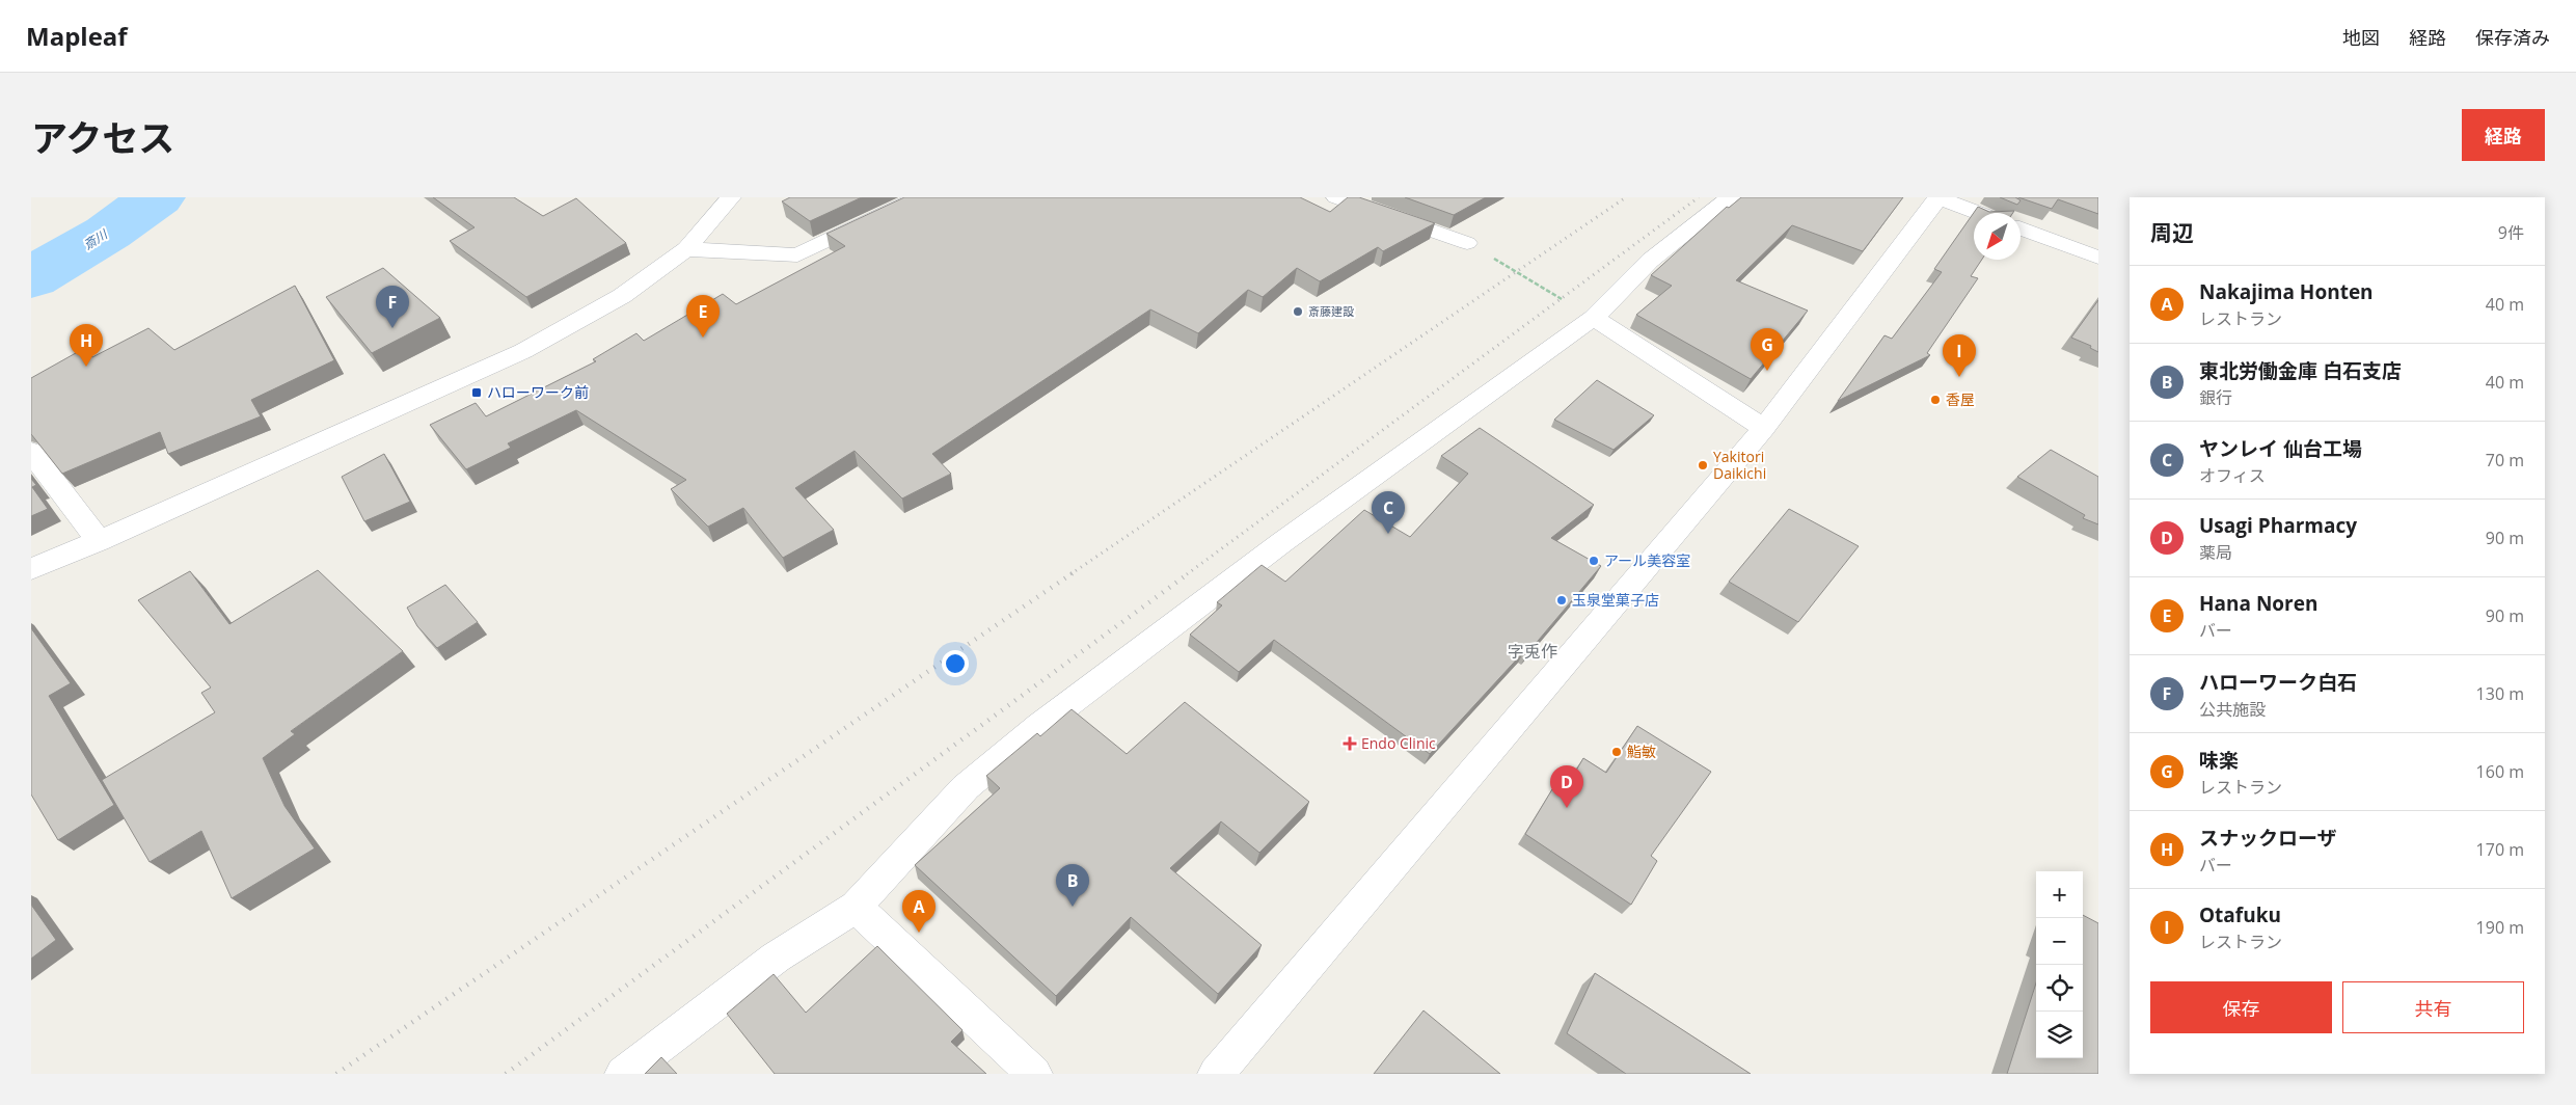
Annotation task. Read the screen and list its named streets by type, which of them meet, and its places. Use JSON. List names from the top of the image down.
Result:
{
  "districts": ["字兎作"],
  "water": ["斎川"],
  "places": {
    "other": [
      "斎藤建設",
      "香屋",
      "Yakitori Daikichi",
      "アール美容室",
      "玉泉堂菓子店",
      "鮨敏"
    ],
    "transit": ["ハローワーク前"],
    "health": ["Endo Clinic"]
  },
  "north": "bottom left",
  "page": {
    "header": "Mapleaf",
    "nav": ["地図", "経路", "保存済み"],
    "title": "アクセス",
    "buttons": [
      "経路",
      ["保存", "共有"]
    ],
    "heading": ["周辺", "9件"],
    "list": [
      {
        "mark": "A",
        "name": "Nakajima Honten",
        "note": "レストラン",
        "value": "40 m"
      },
      {
        "mark": "B",
        "name": "東北労働金庫 白石支店",
        "note": "銀行",
        "value": "40 m"
      },
      {
        "mark": "C",
        "name": "ヤンレイ 仙台工場",
        "note": "オフィス",
        "value": "70 m"
      },
      {
        "mark": "D",
        "name": "Usagi Pharmacy",
        "note": "薬局",
        "value": "90 m"
      },
      {
        "mark": "E",
        "name": "Hana Noren",
        "note": "バー",
        "value": "90 m"
      },
      {
        "mark": "F",
        "name": "ハローワーク白石",
        "note": "公共施設",
        "value": "130 m"
      },
      {
        "mark": "G",
        "name": "味楽",
        "note": "レストラン",
        "value": "160 m"
      },
      {
        "mark": "H",
        "name": "スナックローザ",
        "note": "バー",
        "value": "170 m"
      },
      {
        "mark": "I",
        "name": "Otafuku",
        "note": "レストラン",
        "value": "190 m"
      }
    ],
    "pins": [
      "F",
      "E",
      "H",
      "G",
      "I",
      "C",
      "D",
      "B",
      "A"
    ],
    "map_buttons": ["+", "−"]
  }
}
